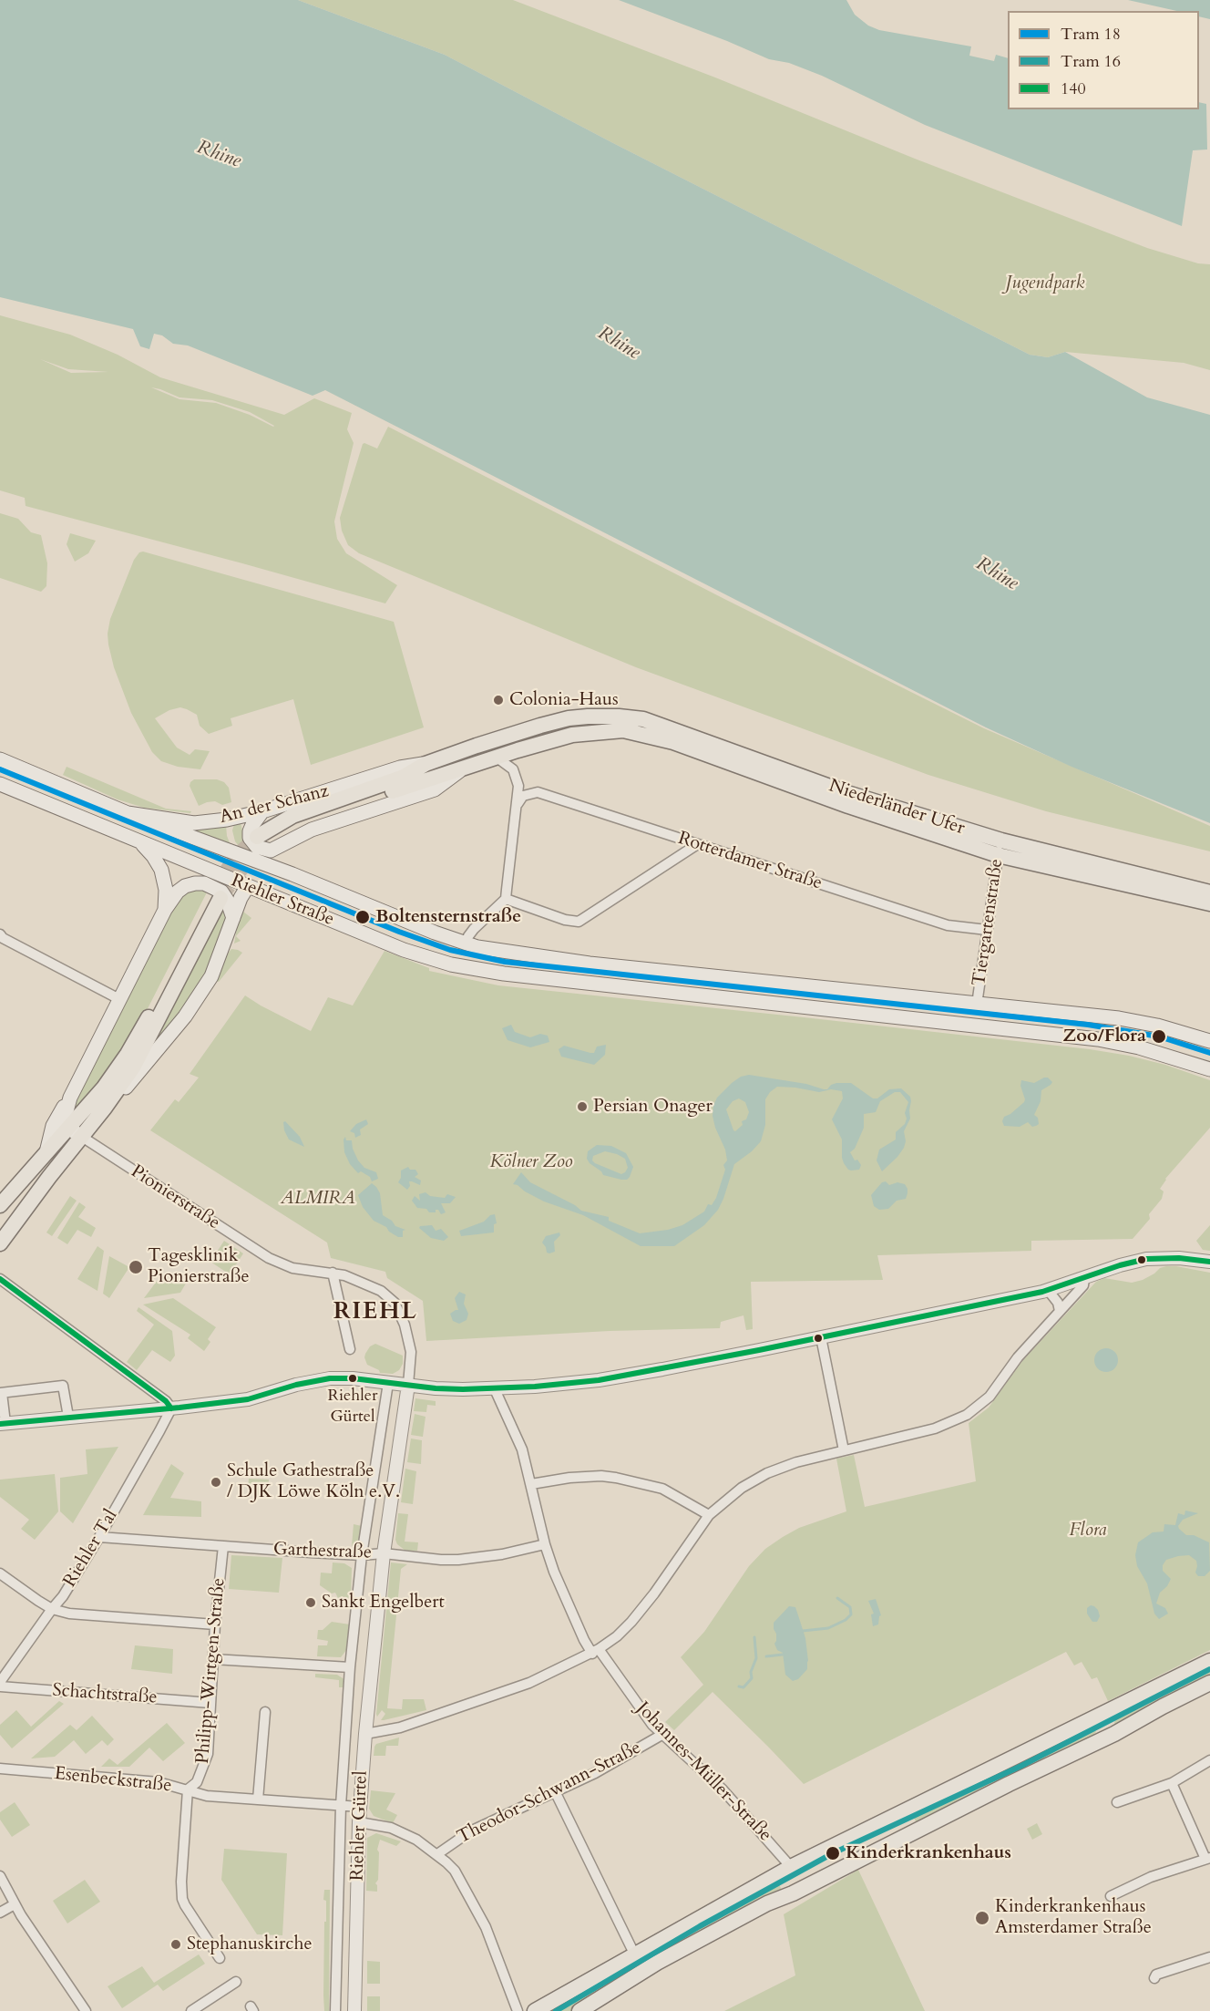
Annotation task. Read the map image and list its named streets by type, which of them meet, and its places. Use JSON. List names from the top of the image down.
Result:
{
  "streets": {
    "main road": ["An der Schanz", "Niederländer Ufer", "Riehler Straße"],
    "street": [
      "Rotterdamer Straße",
      "Tiergartenstraße",
      "Pionierstraße",
      "Riehler Tal",
      "Garthestraße",
      "Philipp-Wirtgen-Straße",
      "Schachtstraße",
      "Johannes-Müller-Straße",
      "Esenbeckstraße",
      "Theodor-Schwann-Straße",
      "Riehler Gürtel"
    ]
  },
  "crossings": [
    ["An der Schanz", "Niederländer Ufer"],
    ["An der Schanz", "Riehler Straße"],
    ["Niederländer Ufer", "Tiergartenstraße"],
    ["Rotterdamer Straße", "Tiergartenstraße"],
    ["Riehler Straße", "Tiergartenstraße"],
    ["Pionierstraße", "Riehler Gürtel"],
    ["Riehler Tal", "Garthestraße"],
    ["Garthestraße", "Philipp-Wirtgen-Straße"],
    ["Garthestraße", "Johannes-Müller-Straße"],
    ["Garthestraße", "Riehler Gürtel"],
    ["Philipp-Wirtgen-Straße", "Schachtstraße"],
    ["Philipp-Wirtgen-Straße", "Esenbeckstraße"],
    ["Johannes-Müller-Straße", "Theodor-Schwann-Straße"],
    ["Esenbeckstraße", "Riehler Gürtel"]
  ],
  "districts": ["RIEHL"],
  "water": ["Rhine"],
  "parks": [
    "Jugendpark",
    "Kölner Zoo",
    "ALMIRA",
    "Flora"
  ],
  "places": [
    "Colonia-Haus",
    "Boltensternstraße",
    "Zoo/Flora",
    "Persian Onager",
    "Tagesklinik Pionierstraße",
    "Riehler Gürtel",
    "Schule Gathestraße / DJK Löwe Köln e.V.",
    "Sankt Engelbert",
    "Kinderkrankenhaus",
    "Kinderkrankenhaus Amsterdamer Straße",
    "Stephanuskirche"
  ],
  "lines": ["tram line 18", "transit line 140", "tram line 16"],
  "legend": ["Tram 18", "Tram 16", "140"]
}
